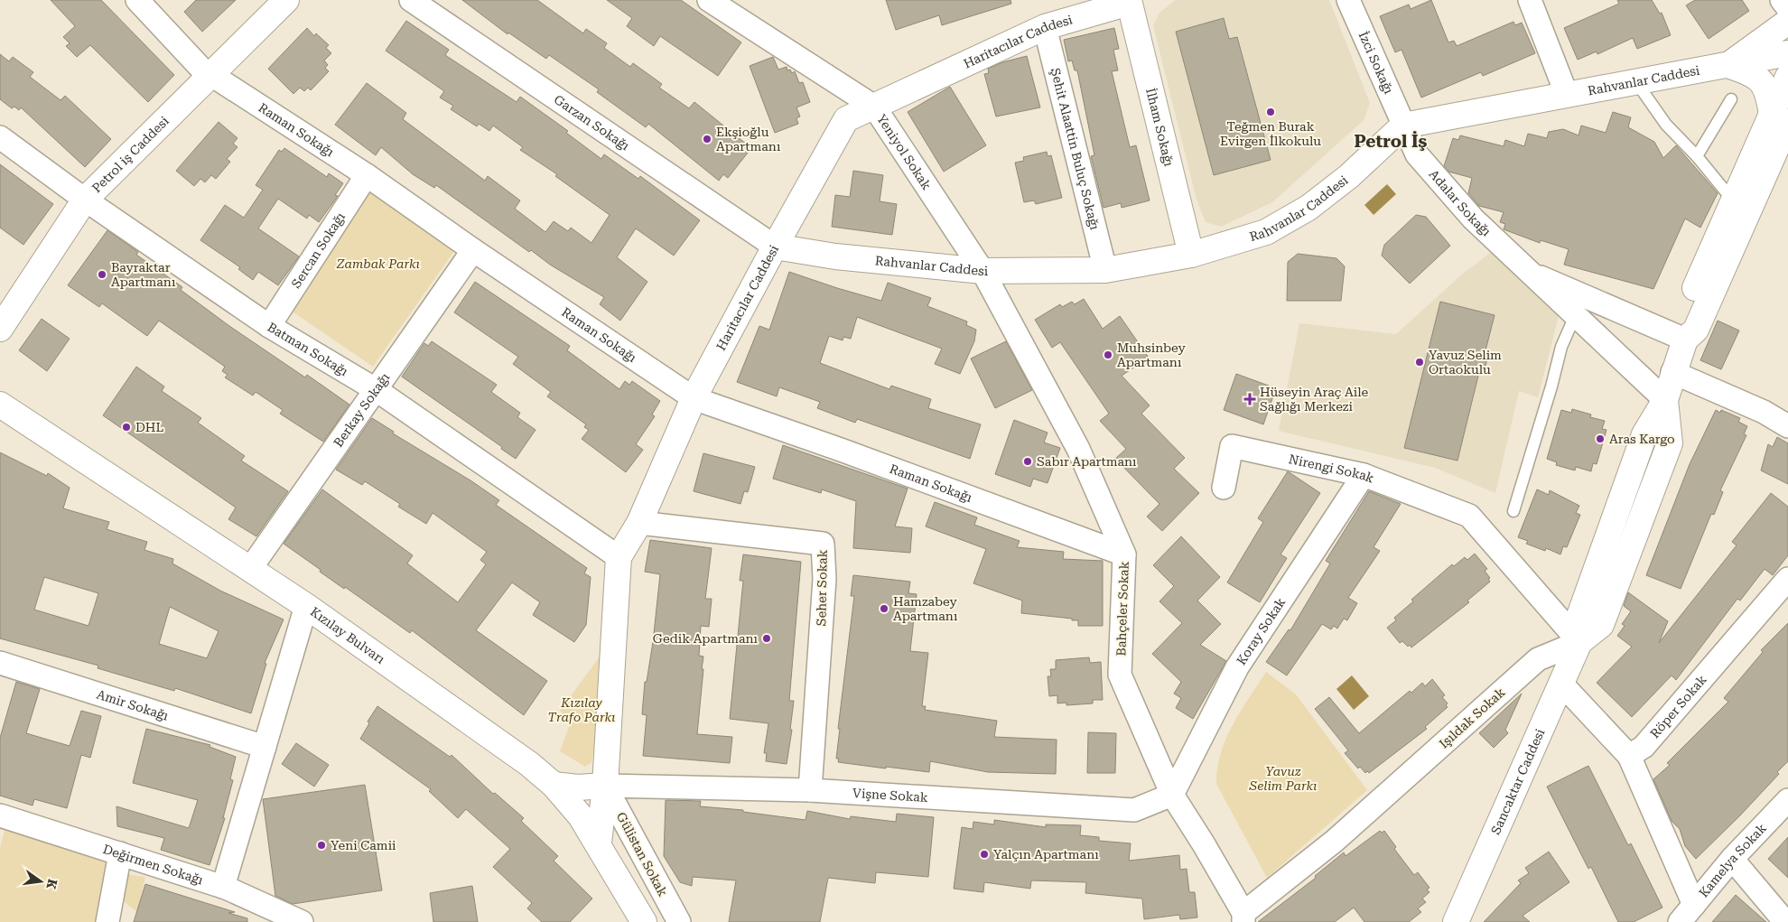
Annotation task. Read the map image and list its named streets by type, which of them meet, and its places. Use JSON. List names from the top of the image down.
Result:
{
  "streets": {
    "street": [
      "Haritacılar Caddesi",
      "İzci Sokağı",
      "Rahvanlar Caddesi",
      "Garzan Sokağı",
      "İlham Sokağı",
      "Raman Sokağı",
      "Şehit Alaattin Buluç Sokağı",
      "Yeniyol Sokak",
      "Petrol iş Caddesi",
      "Adalar Sokağı",
      "Sercan Sokağı",
      "Batman Sokağı",
      "Berkay Sokağı",
      "Nirengi Sokak",
      "Seher Sokak",
      "Bahçeler Sokak",
      "Koray Sokak",
      "Kızılay Bulvarı",
      "Amir Sokağı",
      "Röper Sokak",
      "Işıldak Sokak",
      "Sancaktar Caddesi",
      "Vişne Sokak",
      "Gülistan Sokak",
      "Kamelya Sokak",
      "Değirmen Sokağı"
    ]
  },
  "crossings": [
    ["Haritacılar Caddesi", "Rahvanlar Caddesi"],
    ["Haritacılar Caddesi", "Garzan Sokağı"],
    ["Haritacılar Caddesi", "İlham Sokağı"],
    ["Haritacılar Caddesi", "Raman Sokağı"],
    ["Haritacılar Caddesi", "Şehit Alaattin Buluç Sokağı"],
    ["Haritacılar Caddesi", "Yeniyol Sokak"],
    ["Haritacılar Caddesi", "Batman Sokağı"],
    ["Haritacılar Caddesi", "Seher Sokak"],
    ["Haritacılar Caddesi", "Kızılay Bulvarı"],
    ["Haritacılar Caddesi", "Vişne Sokak"],
    ["Haritacılar Caddesi", "Gülistan Sokak"],
    ["İzci Sokağı", "Rahvanlar Caddesi"],
    ["İzci Sokağı", "Adalar Sokağı"],
    ["Rahvanlar Caddesi", "Garzan Sokağı"],
    ["Rahvanlar Caddesi", "İlham Sokağı"],
    ["Rahvanlar Caddesi", "Şehit Alaattin Buluç Sokağı"],
    ["Rahvanlar Caddesi", "Yeniyol Sokak"],
    ["Rahvanlar Caddesi", "Adalar Sokağı"],
    ["Rahvanlar Caddesi", "Bahçeler Sokak"],
    ["Raman Sokağı", "Petrol iş Caddesi"],
    ["Raman Sokağı", "Sercan Sokağı"],
    ["Raman Sokağı", "Berkay Sokağı"],
    ["Raman Sokağı", "Bahçeler Sokak"],
    ["Yeniyol Sokak", "Bahçeler Sokak"],
    ["Petrol iş Caddesi", "Batman Sokağı"],
    ["Sercan Sokağı", "Batman Sokağı"],
    ["Batman Sokağı", "Berkay Sokağı"],
    ["Berkay Sokağı", "Kızılay Bulvarı"],
    ["Nirengi Sokak", "Koray Sokak"],
    ["Nirengi Sokak", "Işıldak Sokak"],
    ["Nirengi Sokak", "Sancaktar Caddesi"],
    ["Seher Sokak", "Vişne Sokak"],
    ["Bahçeler Sokak", "Koray Sokak"],
    ["Bahçeler Sokak", "Işıldak Sokak"],
    ["Bahçeler Sokak", "Vişne Sokak"],
    ["Koray Sokak", "Vişne Sokak"],
    ["Işıldak Sokak", "Sancaktar Caddesi"],
    ["Vişne Sokak", "Gülistan Sokak"]
  ],
  "districts": ["Petrol İş"],
  "parks": ["Zambak Parkı", "Kızılay Trafo Parkı", "Yavuz Selim Parkı"],
  "places": {
    "other": [
      "Teğmen Burak Evirgen İlkokulu",
      "Ekşioğlu Apartmanı",
      "Bayraktar Apartmanı",
      "Muhsinbey Apartmanı",
      "Yavuz Selim Ortaokulu",
      "DHL",
      "Aras Kargo",
      "Sabır Apartmanı",
      "Hamzabey Apartmanı",
      "Gedik Apartmanı",
      "Yeni Camii",
      "Yalçın Apartmanı"
    ],
    "health": ["Hüseyin Araç Aile Sağlığı Merkezi"]
  },
  "north": "right"
}
